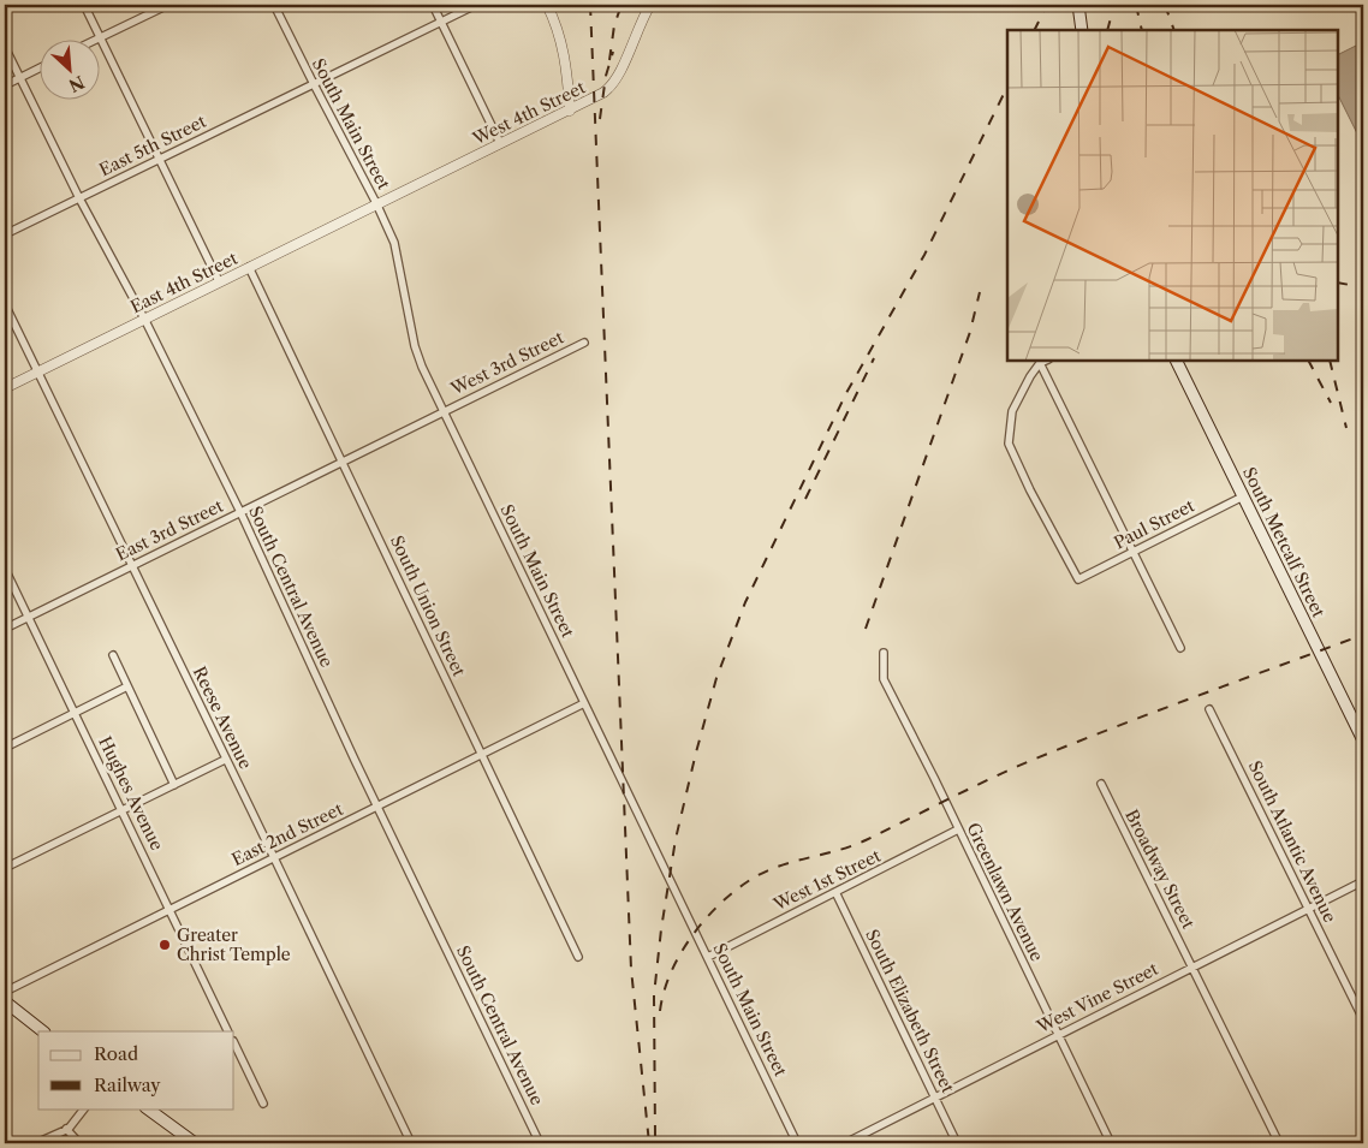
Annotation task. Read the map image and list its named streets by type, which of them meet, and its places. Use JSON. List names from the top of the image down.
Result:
{
  "streets": {
    "main road": ["South Metcalf Street"],
    "street": [
      "West 4th Street",
      "South Main Street",
      "East 5th Street",
      "East 4th Street",
      "West 3rd Street",
      "Paul Street",
      "East 3rd Street",
      "South Central Avenue",
      "South Union Street",
      "Reese Avenue",
      "Hughes Avenue",
      "East 2nd Street",
      "South Atlantic Avenue",
      "Broadway Street",
      "West 1st Street",
      "Greenlawn Avenue",
      "West Vine Street",
      "South Elizabeth Street"
    ]
  },
  "crossings": [
    ["West 4th Street", "South Main Street"],
    ["West 4th Street", "East 4th Street"],
    ["South Main Street", "East 5th Street"],
    ["South Main Street", "East 4th Street"],
    ["South Main Street", "West 3rd Street"],
    ["South Main Street", "East 3rd Street"],
    ["South Main Street", "East 2nd Street"],
    ["South Main Street", "West 1st Street"],
    ["East 5th Street", "South Central Avenue"],
    ["East 4th Street", "South Central Avenue"],
    ["East 4th Street", "South Union Street"],
    ["East 4th Street", "Reese Avenue"],
    ["West 3rd Street", "East 3rd Street"],
    ["Paul Street", "South Metcalf Street"],
    ["East 3rd Street", "South Central Avenue"],
    ["East 3rd Street", "South Union Street"],
    ["East 3rd Street", "Reese Avenue"],
    ["East 3rd Street", "Hughes Avenue"],
    ["South Central Avenue", "East 2nd Street"],
    ["South Union Street", "East 2nd Street"],
    ["Reese Avenue", "East 2nd Street"],
    ["Hughes Avenue", "East 2nd Street"],
    ["South Atlantic Avenue", "West Vine Street"],
    ["Broadway Street", "West Vine Street"],
    ["West 1st Street", "Greenlawn Avenue"],
    ["West 1st Street", "South Elizabeth Street"],
    ["Greenlawn Avenue", "West Vine Street"],
    ["West Vine Street", "South Elizabeth Street"]
  ],
  "places": ["Greater Christ Temple"],
  "legend": ["Road", "Railway"],
  "north": "bottom right"
}
